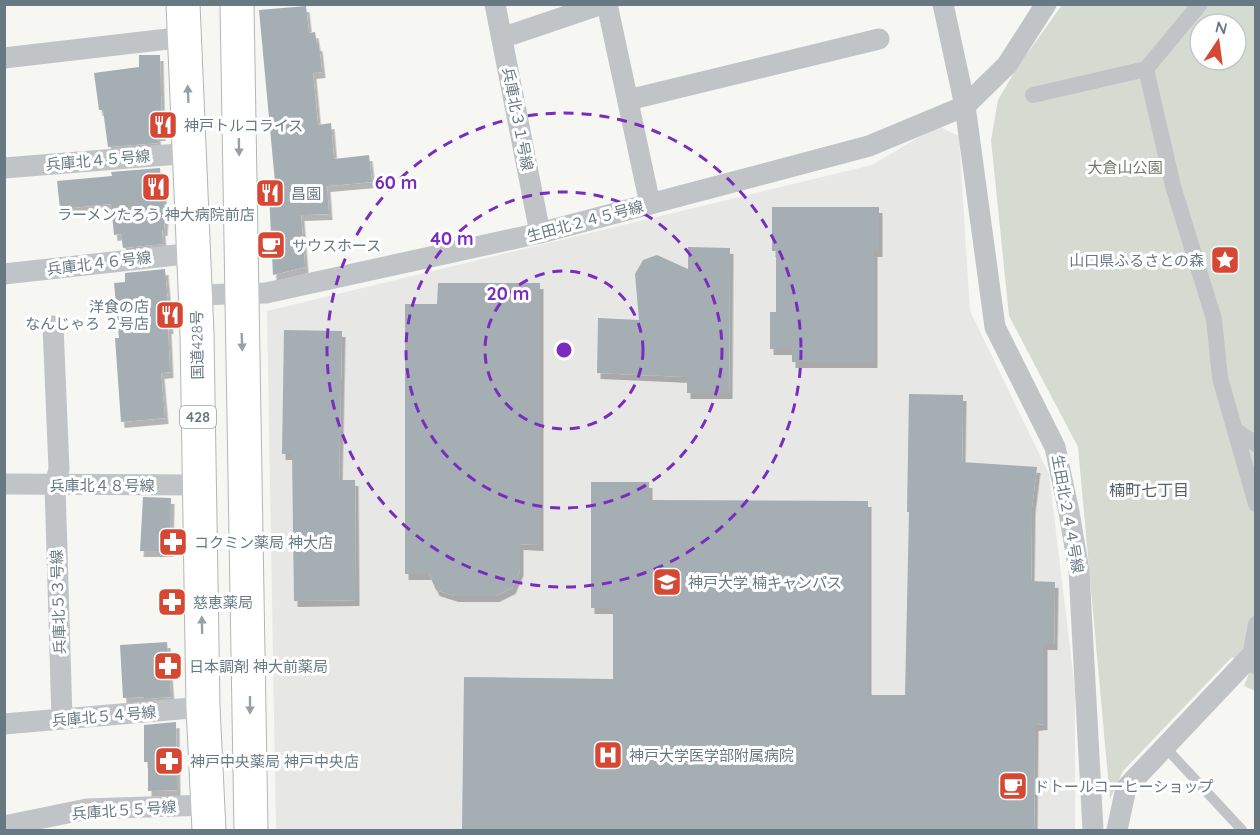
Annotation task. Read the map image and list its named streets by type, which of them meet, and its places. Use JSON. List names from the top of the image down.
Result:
{
  "streets": {
    "highway": ["国道428号", "428"],
    "street": [
      "兵庫北３１号線",
      "兵庫北４５号線",
      "生田北２４５号線",
      "兵庫北４６号線",
      "兵庫北４８号線",
      "生田北２４４号線",
      "兵庫北５３号線",
      "兵庫北５４号線",
      "兵庫北５５号線"
    ]
  },
  "crossings": [
    ["兵庫北３１号線", "生田北２４５号線"],
    ["兵庫北４５号線", "国道428号"],
    ["生田北２４５号線", "国道428号"],
    ["生田北２４５号線", "生田北２４４号線"],
    ["兵庫北４６号線", "国道428号"],
    ["国道428号", "兵庫北４８号線"],
    ["国道428号", "兵庫北５４号線"],
    ["国道428号", "兵庫北５５号線"],
    ["兵庫北４８号線", "兵庫北５３号線"],
    ["兵庫北５３号線", "兵庫北５４号線"]
  ],
  "districts": ["楠町七丁目"],
  "parks": ["大倉山公園"],
  "places": {
    "restaurant": [
      "神戸トルコライス",
      "ラーメンたろう 神大病院前店",
      "昌園",
      "洋食の店 なんじゃろ ２号店"
    ],
    "cafe": ["サウスホース", "ドトールコーヒーショップ"],
    "place": ["山口県ふるさとの森"],
    "pharmacy": [
      "コクミン薬局 神大店",
      "慈恵薬局",
      "日本調剤 神大前薬局",
      "神戸中央薬局 神戸中央店"
    ],
    "school or university": ["神戸大学 楠キャンパス"],
    "hospital": ["神戸大学医学部附属病院"]
  },
  "north": "top",
  "rings": ["60 m", "40 m", "20 m"]
}
